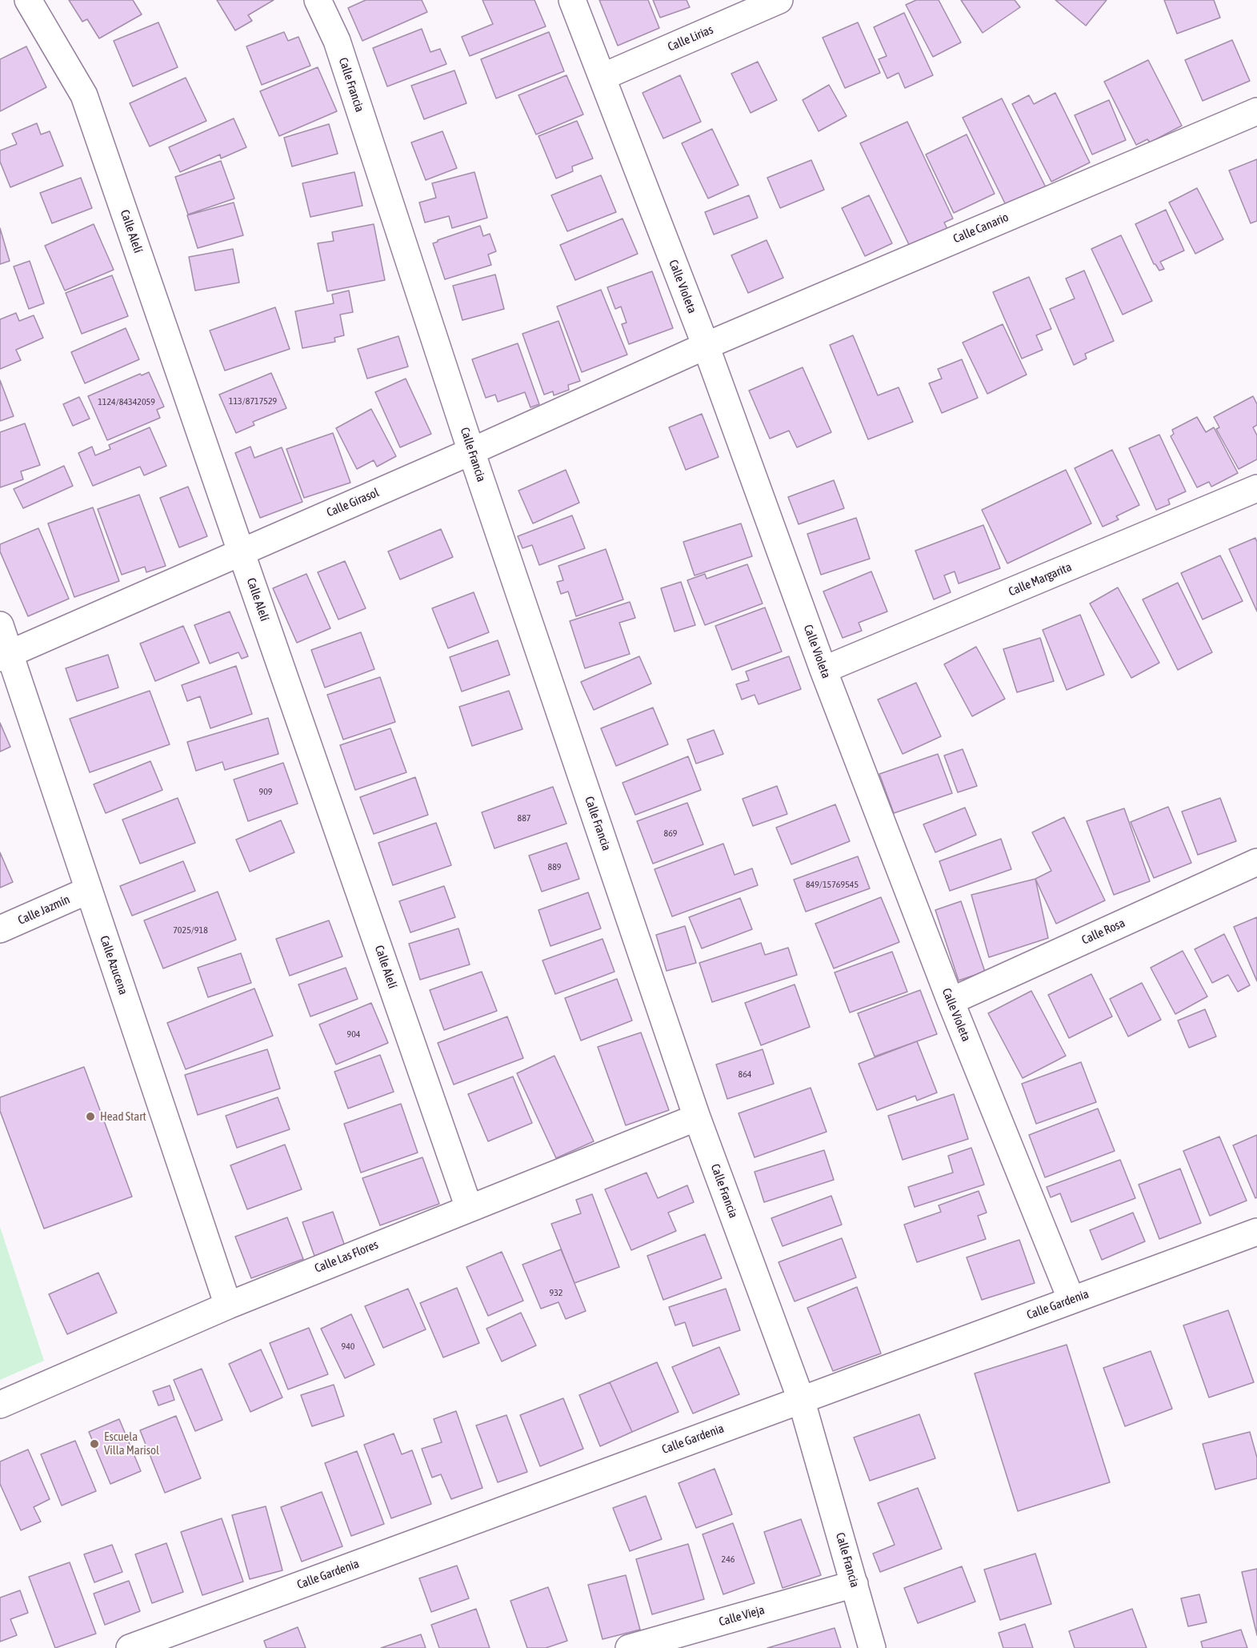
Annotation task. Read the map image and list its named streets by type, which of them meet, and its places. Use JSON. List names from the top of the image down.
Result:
{
  "streets": {
    "street": [
      "Calle Lirias",
      "Calle Francia",
      "Calle Canario",
      "Calle Alelí",
      "Calle Violeta",
      "Calle Girasol",
      "Calle Margarita",
      "Calle Jazmín",
      "Calle Rosa",
      "Calle Azucena",
      "Calle Las Flores",
      "Calle Gardenia",
      "Calle Vieja"
    ]
  },
  "crossings": [
    ["Calle Lirias", "Calle Violeta"],
    ["Calle Francia", "Calle Girasol"],
    ["Calle Francia", "Calle Las Flores"],
    ["Calle Francia", "Calle Gardenia"],
    ["Calle Francia", "Calle Vieja"],
    ["Calle Canario", "Calle Violeta"],
    ["Calle Canario", "Calle Girasol"],
    ["Calle Alelí", "Calle Girasol"],
    ["Calle Alelí", "Calle Las Flores"],
    ["Calle Violeta", "Calle Girasol"],
    ["Calle Violeta", "Calle Margarita"],
    ["Calle Violeta", "Calle Rosa"],
    ["Calle Violeta", "Calle Gardenia"],
    ["Calle Girasol", "Calle Azucena"],
    ["Calle Jazmín", "Calle Azucena"],
    ["Calle Azucena", "Calle Las Flores"]
  ],
  "places": ["Head Start", "Escuela Villa Marisol"],
  "house_numbers": [
    "113/8717529",
    "1124/84342059",
    "909",
    "887",
    "869",
    "889",
    "849/15769545",
    "7025/918",
    "904",
    "864",
    "932",
    "940",
    "246"
  ]
}
